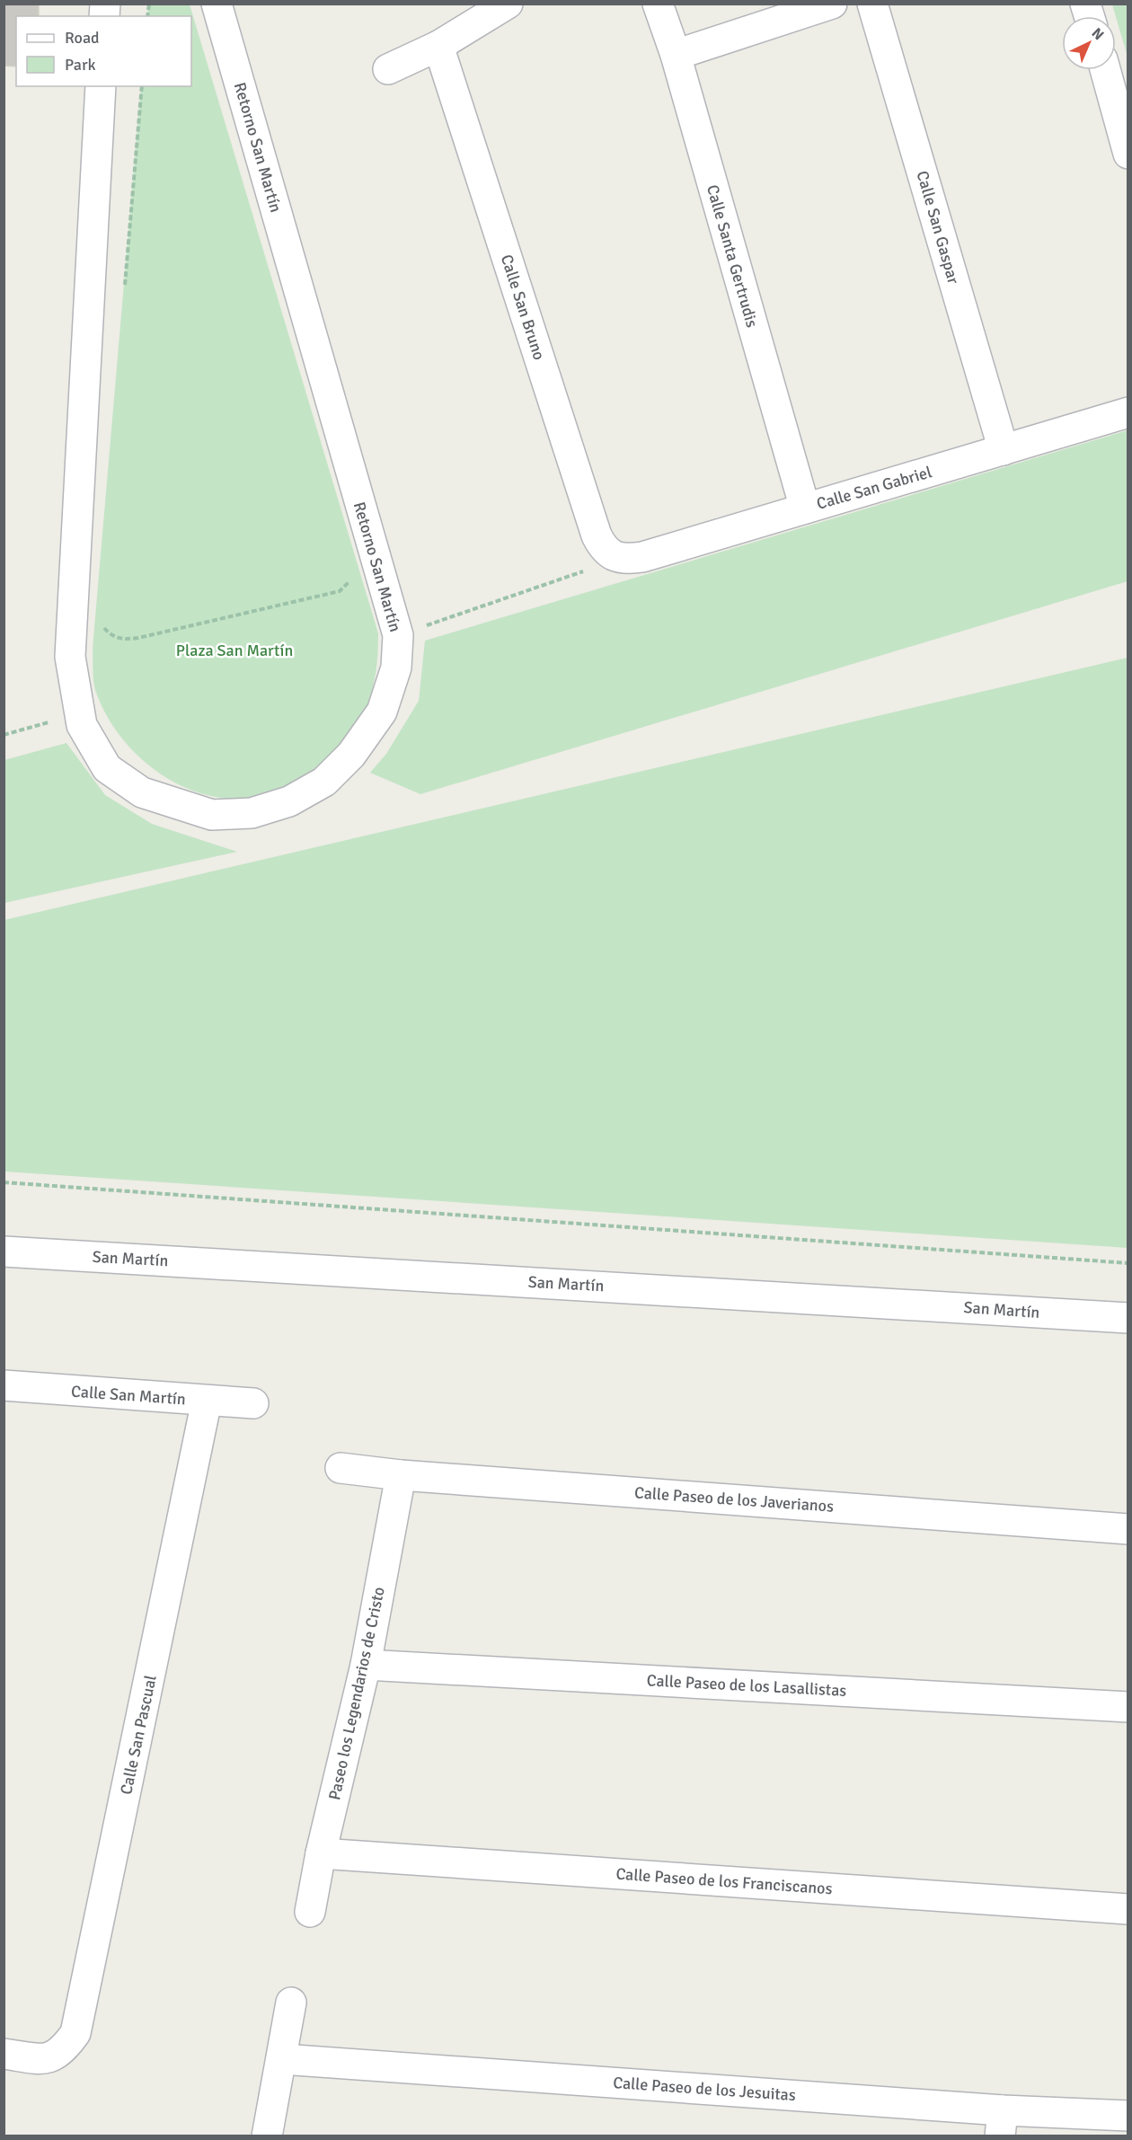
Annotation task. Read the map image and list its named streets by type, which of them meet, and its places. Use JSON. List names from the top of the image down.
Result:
{
  "streets": {
    "street": [
      "Retorno San Martín",
      "Calle San Gaspar",
      "Calle Santa Gertrudis",
      "Calle San Bruno",
      "Calle San Gabriel",
      "San Martín",
      "Calle San Martín",
      "Calle Paseo de los Javerianos",
      "Calle Paseo de los Lasallistas",
      "Paseo los Legendarios de Cristo",
      "Calle San Pascual",
      "Calle Paseo de los Franciscanos",
      "Calle Paseo de los Jesuitas"
    ]
  },
  "crossings": [
    ["Calle San Gaspar", "Calle San Gabriel"],
    ["Calle Santa Gertrudis", "Calle San Gabriel"],
    ["Calle San Bruno", "Calle San Gabriel"],
    ["Calle San Martín", "Calle San Pascual"],
    ["Calle Paseo de los Javerianos", "Paseo los Legendarios de Cristo"],
    ["Calle Paseo de los Lasallistas", "Paseo los Legendarios de Cristo"],
    ["Paseo los Legendarios de Cristo", "Calle Paseo de los Franciscanos"]
  ],
  "parks": ["Plaza San Martín"],
  "legend": ["Road", "Park"],
  "north": "top right"
}
